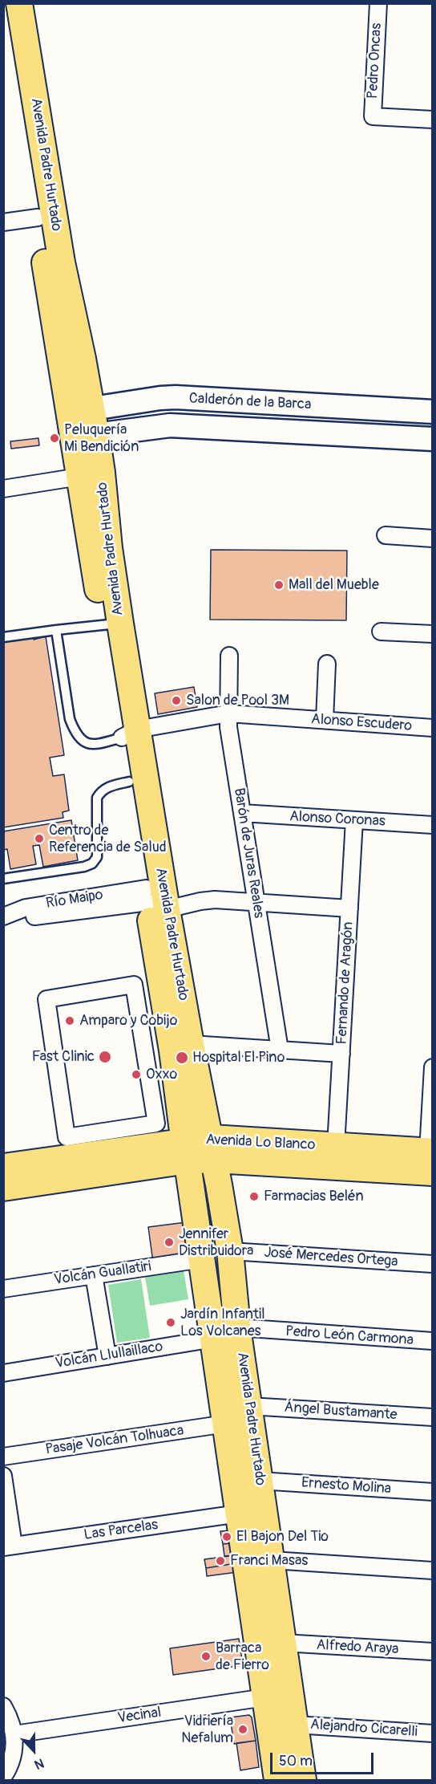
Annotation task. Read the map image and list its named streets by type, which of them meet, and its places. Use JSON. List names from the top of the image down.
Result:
{
  "streets": {
    "main road": ["Avenida Padre Hurtado", "Avenida Lo Blanco"],
    "street": [
      "Pedro Oncas",
      "Calderón de la Barca",
      "Alonso Escudero",
      "Alonso Coronas",
      "Barón de Juras Reales",
      "Río Maipo",
      "Fernando de Aragón",
      "José Mercedes Ortega",
      "Volcán Guallatiri",
      "Pedro León Carmona",
      "Volcán Llullaillaco",
      "Ángel Bustamante",
      "Pasaje Volcán Tolhuaca",
      "Ernesto Molina",
      "Las Parcelas",
      "Alfredo Araya",
      "Vecinal",
      "Alejandro Cicarelli"
    ]
  },
  "crossings": [
    ["Avenida Padre Hurtado", "Calderón de la Barca"],
    ["Avenida Padre Hurtado", "Alonso Escudero"],
    ["Avenida Padre Hurtado", "Río Maipo"],
    ["Avenida Padre Hurtado", "Avenida Lo Blanco"],
    ["Avenida Padre Hurtado", "José Mercedes Ortega"],
    ["Avenida Padre Hurtado", "Volcán Guallatiri"],
    ["Avenida Padre Hurtado", "Pedro León Carmona"],
    ["Avenida Padre Hurtado", "Volcán Llullaillaco"],
    ["Avenida Padre Hurtado", "Ángel Bustamante"],
    ["Avenida Padre Hurtado", "Pasaje Volcán Tolhuaca"],
    ["Avenida Padre Hurtado", "Ernesto Molina"],
    ["Avenida Padre Hurtado", "Las Parcelas"],
    ["Avenida Padre Hurtado", "Alfredo Araya"],
    ["Avenida Padre Hurtado", "Vecinal"],
    ["Avenida Padre Hurtado", "Alejandro Cicarelli"],
    ["Alonso Escudero", "Barón de Juras Reales"],
    ["Alonso Coronas", "Barón de Juras Reales"],
    ["Alonso Coronas", "Fernando de Aragón"],
    ["Barón de Juras Reales", "Río Maipo"],
    ["Río Maipo", "Fernando de Aragón"],
    ["Fernando de Aragón", "Avenida Lo Blanco"]
  ],
  "places": [
    "Peluquería Mi Bendición",
    "Mall del Mueble",
    "Salon de Pool 3M",
    "Centro de Referencia de Salud",
    "Amparo y Cobijo",
    "Fast Clinic",
    "Hospital El Pino",
    "Oxxo",
    "Farmacias Belén",
    "Jennifer Distribuidora",
    "Jardín Infantil Los Volcanes",
    "El Bajon Del Tio",
    "Franci Masas",
    "Barraca de Fierro",
    "Vidriería Nefalum"
  ],
  "scale_bar": "50 m",
  "north": "bottom"
}
